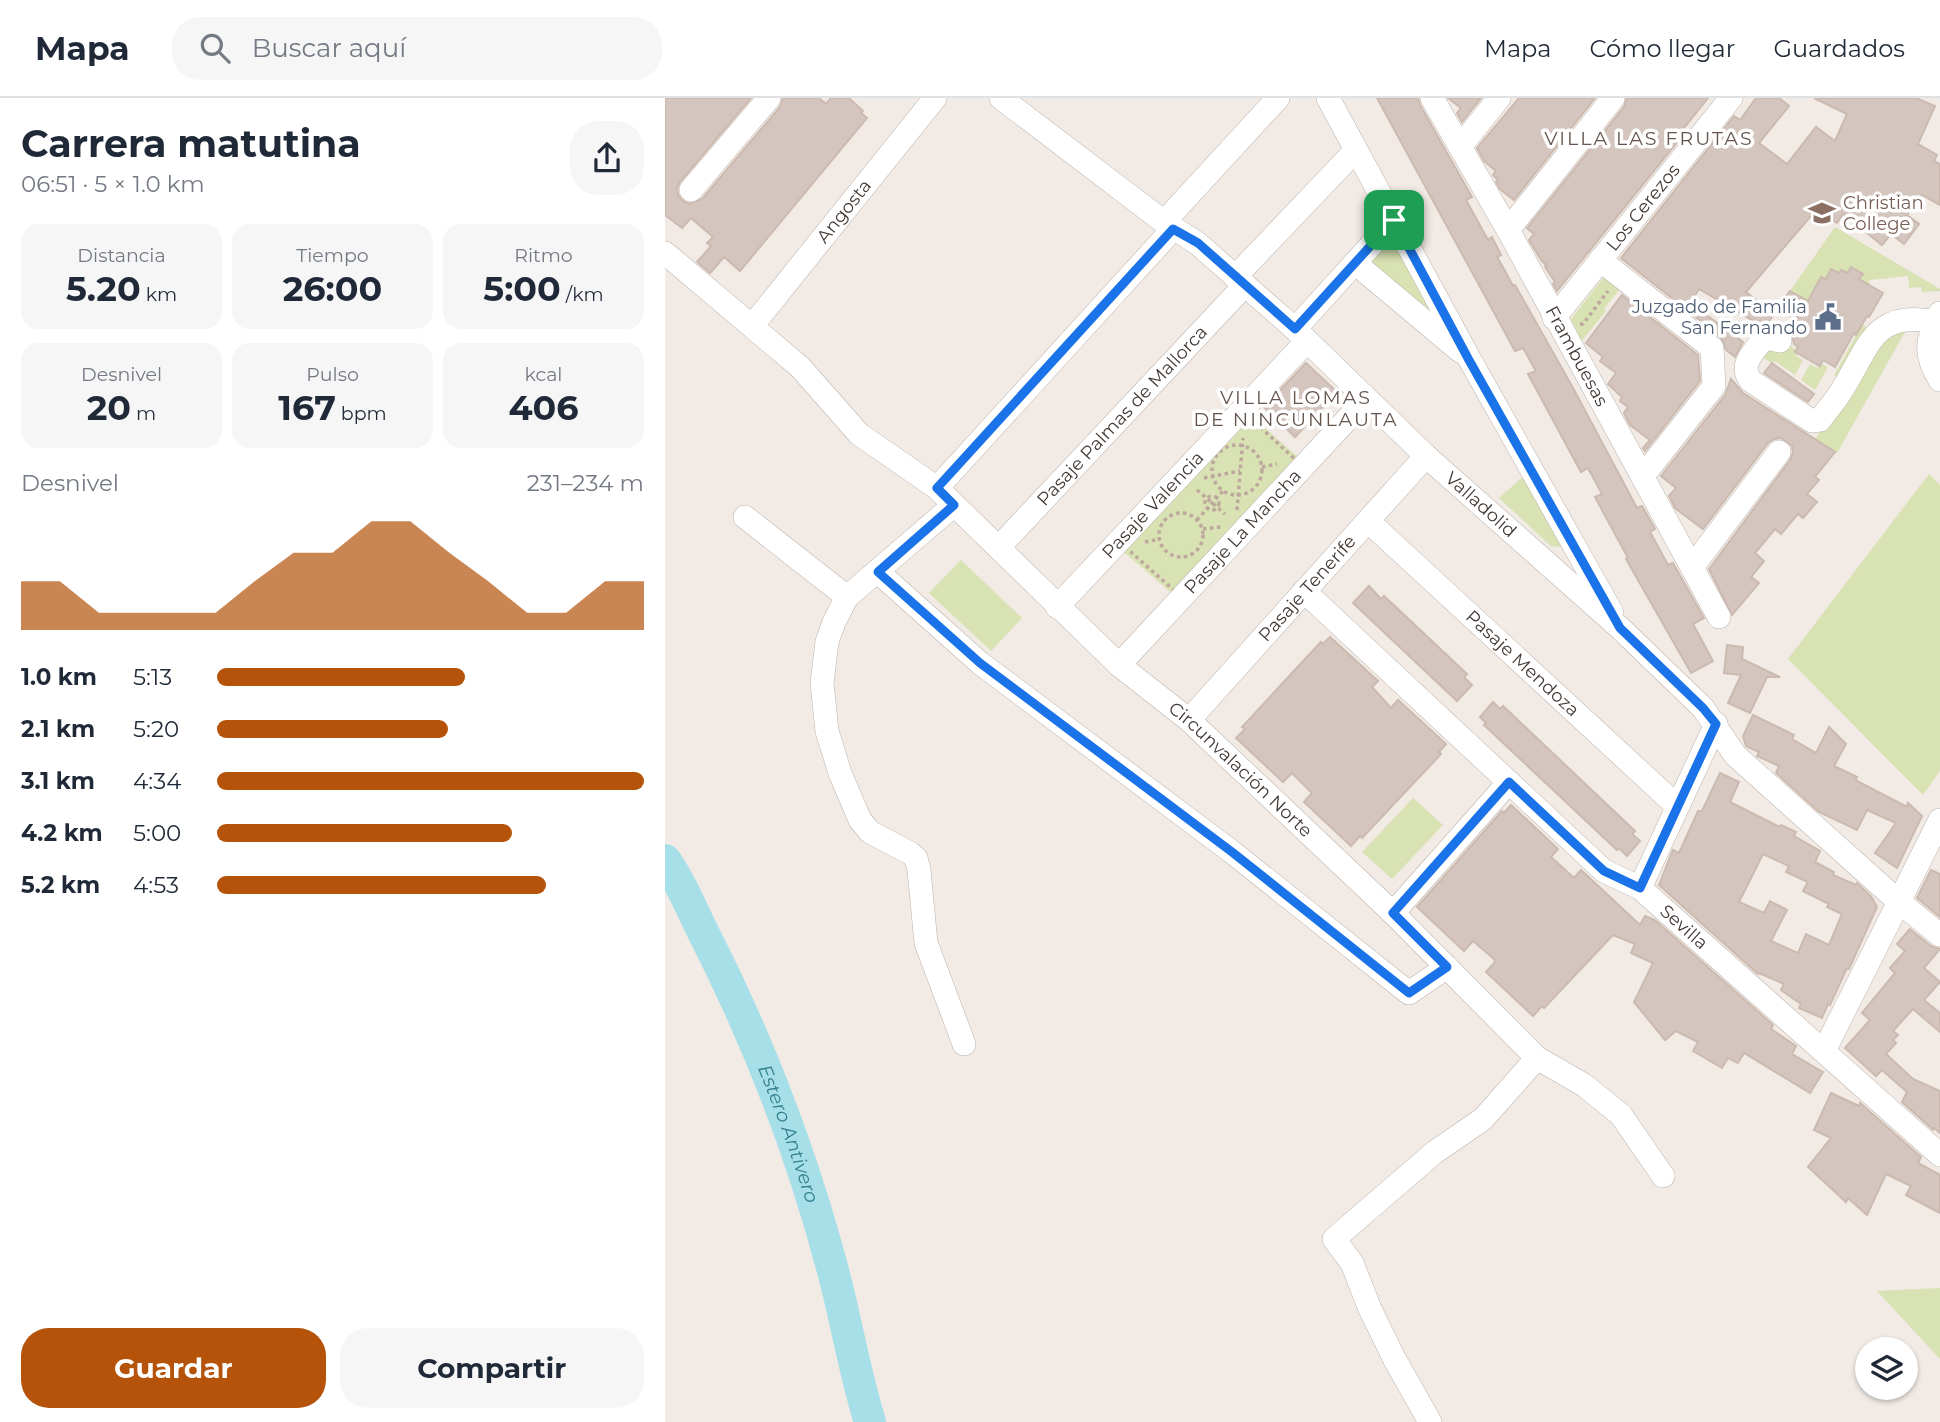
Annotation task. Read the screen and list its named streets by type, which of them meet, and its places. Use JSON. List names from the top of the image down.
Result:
{
  "streets": {
    "street": [
      "Los Cerezos",
      "Angosta",
      "Frambuesas",
      "Pasaje Palmas de Mallorca",
      "Pasaje Valencia",
      "Valladolid",
      "Pasaje La Mancha",
      "Pasaje Tenerife",
      "Pasaje Mendoza",
      "Circunvalación Norte",
      "Sevilla"
    ]
  },
  "crossings": [
    ["Los Cerezos", "Frambuesas"],
    ["Angosta", "Circunvalación Norte"],
    ["Pasaje Palmas de Mallorca", "Valladolid"],
    ["Pasaje Palmas de Mallorca", "Circunvalación Norte"],
    ["Pasaje Valencia", "Valladolid"],
    ["Pasaje Valencia", "Circunvalación Norte"],
    ["Valladolid", "Pasaje La Mancha"],
    ["Valladolid", "Pasaje Tenerife"],
    ["Pasaje La Mancha", "Circunvalación Norte"],
    ["Pasaje Tenerife", "Pasaje Mendoza"],
    ["Pasaje Tenerife", "Circunvalación Norte"],
    ["Pasaje Tenerife", "Sevilla"]
  ],
  "districts": ["VILLA LAS FRUTAS", "VILLA LOMAS DE NINCUNLAUTA"],
  "water": ["Estero Antivero"],
  "places": {
    "school or university": ["Christian College"],
    "public building": ["Juzgado de Familia San Fernando"]
  },
  "page": {
    "header": "Mapa",
    "search": "Buscar aquí",
    "nav": ["Mapa", "Cómo llegar", "Guardados"],
    "heading": ["Carrera matutina", "06:51 · 5 × 1.0 km"],
    "stats": [
      ["Distancia", "5.20 km"],
      ["Tiempo", "26:00"],
      ["Ritmo", "5:00 /km"],
      ["Desnivel", "20 m"],
      ["Pulso", "167 bpm"],
      ["kcal", "406"]
    ],
    "chart": ["Desnivel", "231–234 m"],
    "list": [
      {
        "name": "1.0 km",
        "note": "5:13"
      },
      {
        "name": "2.1 km",
        "note": "5:20"
      },
      {
        "name": "3.1 km",
        "note": "4:34"
      },
      {
        "name": "4.2 km",
        "note": "5:00"
      },
      {
        "name": "5.2 km",
        "note": "4:53"
      }
    ],
    "buttons": ["Guardar", "Compartir"]
  }
}
